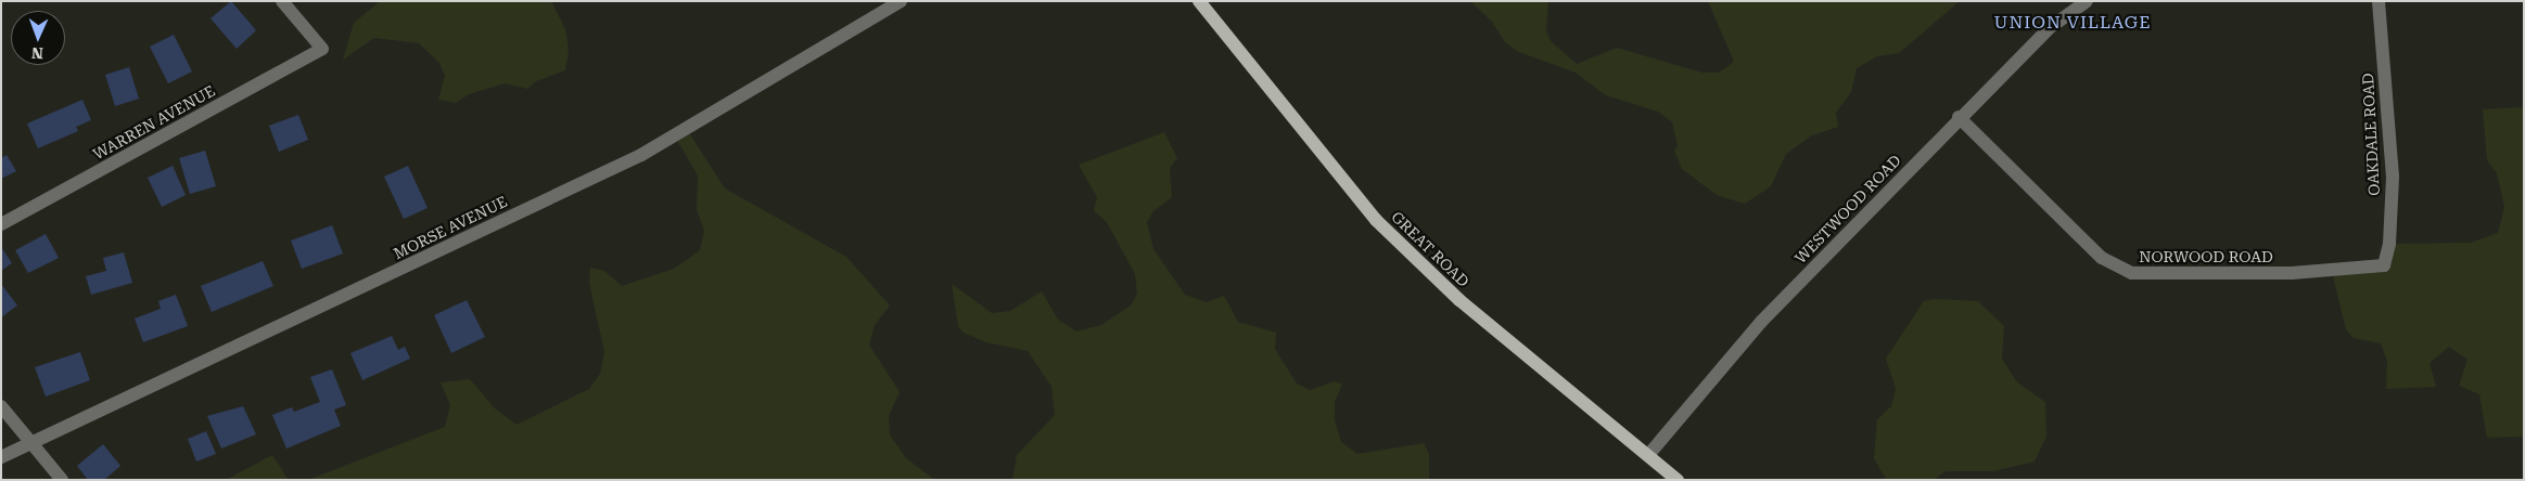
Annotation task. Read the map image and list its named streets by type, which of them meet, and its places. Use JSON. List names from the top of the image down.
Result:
{
  "streets": {
    "main road": ["GREAT ROAD"],
    "street": [
      "WARREN AVENUE",
      "OAKDALE ROAD",
      "WESTWOOD ROAD",
      "MORSE AVENUE",
      "NORWOOD ROAD"
    ]
  },
  "crossings": [
    ["OAKDALE ROAD", "NORWOOD ROAD"],
    ["WESTWOOD ROAD", "GREAT ROAD"],
    ["WESTWOOD ROAD", "NORWOOD ROAD"]
  ],
  "districts": ["UNION VILLAGE"],
  "north": "bottom"
}
